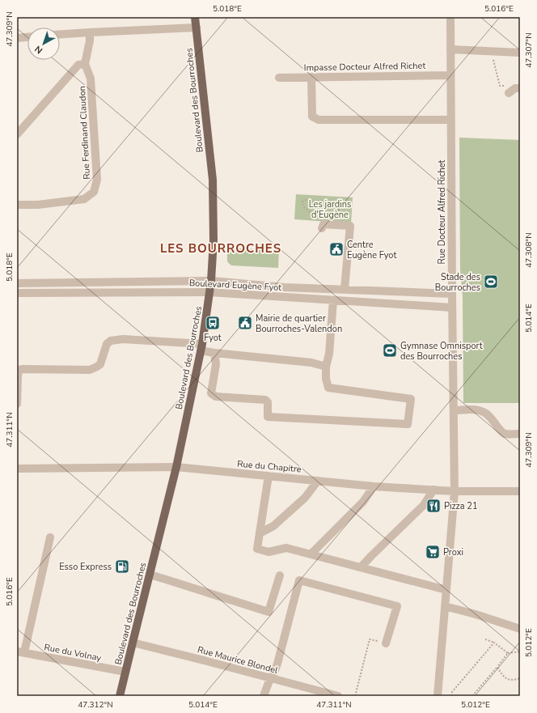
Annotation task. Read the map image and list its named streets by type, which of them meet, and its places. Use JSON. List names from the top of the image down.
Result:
{
  "streets": {
    "main road": ["Boulevard des Bourroches"],
    "street": [
      "Impasse Docteur Alfred Richet",
      "Rue Ferdinand Claudon",
      "Rue Docteur Alfred Richet",
      "Boulevard Eugène Fyot",
      "Rue du Chapitre",
      "Rue du Volnay",
      "Rue Maurice Blondel"
    ]
  },
  "crossings": [
    ["Impasse Docteur Alfred Richet", "Rue Docteur Alfred Richet"],
    ["Boulevard des Bourroches", "Boulevard Eugène Fyot"],
    ["Boulevard des Bourroches", "Rue du Chapitre"],
    ["Boulevard des Bourroches", "Rue du Volnay"],
    ["Boulevard des Bourroches", "Rue Maurice Blondel"],
    ["Rue Docteur Alfred Richet", "Boulevard Eugène Fyot"],
    ["Rue Docteur Alfred Richet", "Rue du Chapitre"]
  ],
  "districts": ["LES BOURROCHES"],
  "parks": ["Les jardins d'Eugène"],
  "places": {
    "public building": ["Centre Eugène Fyot", "Mairie de quartier Bourroches-Valendon"],
    "sports": ["Stade des Bourroches", "Gymnase Omnisport des Bourroches"],
    "bus stop": ["Fyot"],
    "restaurant": ["Pizza 21"],
    "supermarket": ["Proxi"],
    "fuel station": ["Esso Express"]
  },
  "north": "bottom left",
  "coordinates": [
    "5.018°E",
    "5.016°E",
    "47.309°N",
    "47.307°N",
    "47.308°N",
    "5.014°E",
    "47.311°N",
    "5.012°E",
    "47.312°N"
  ]
}
